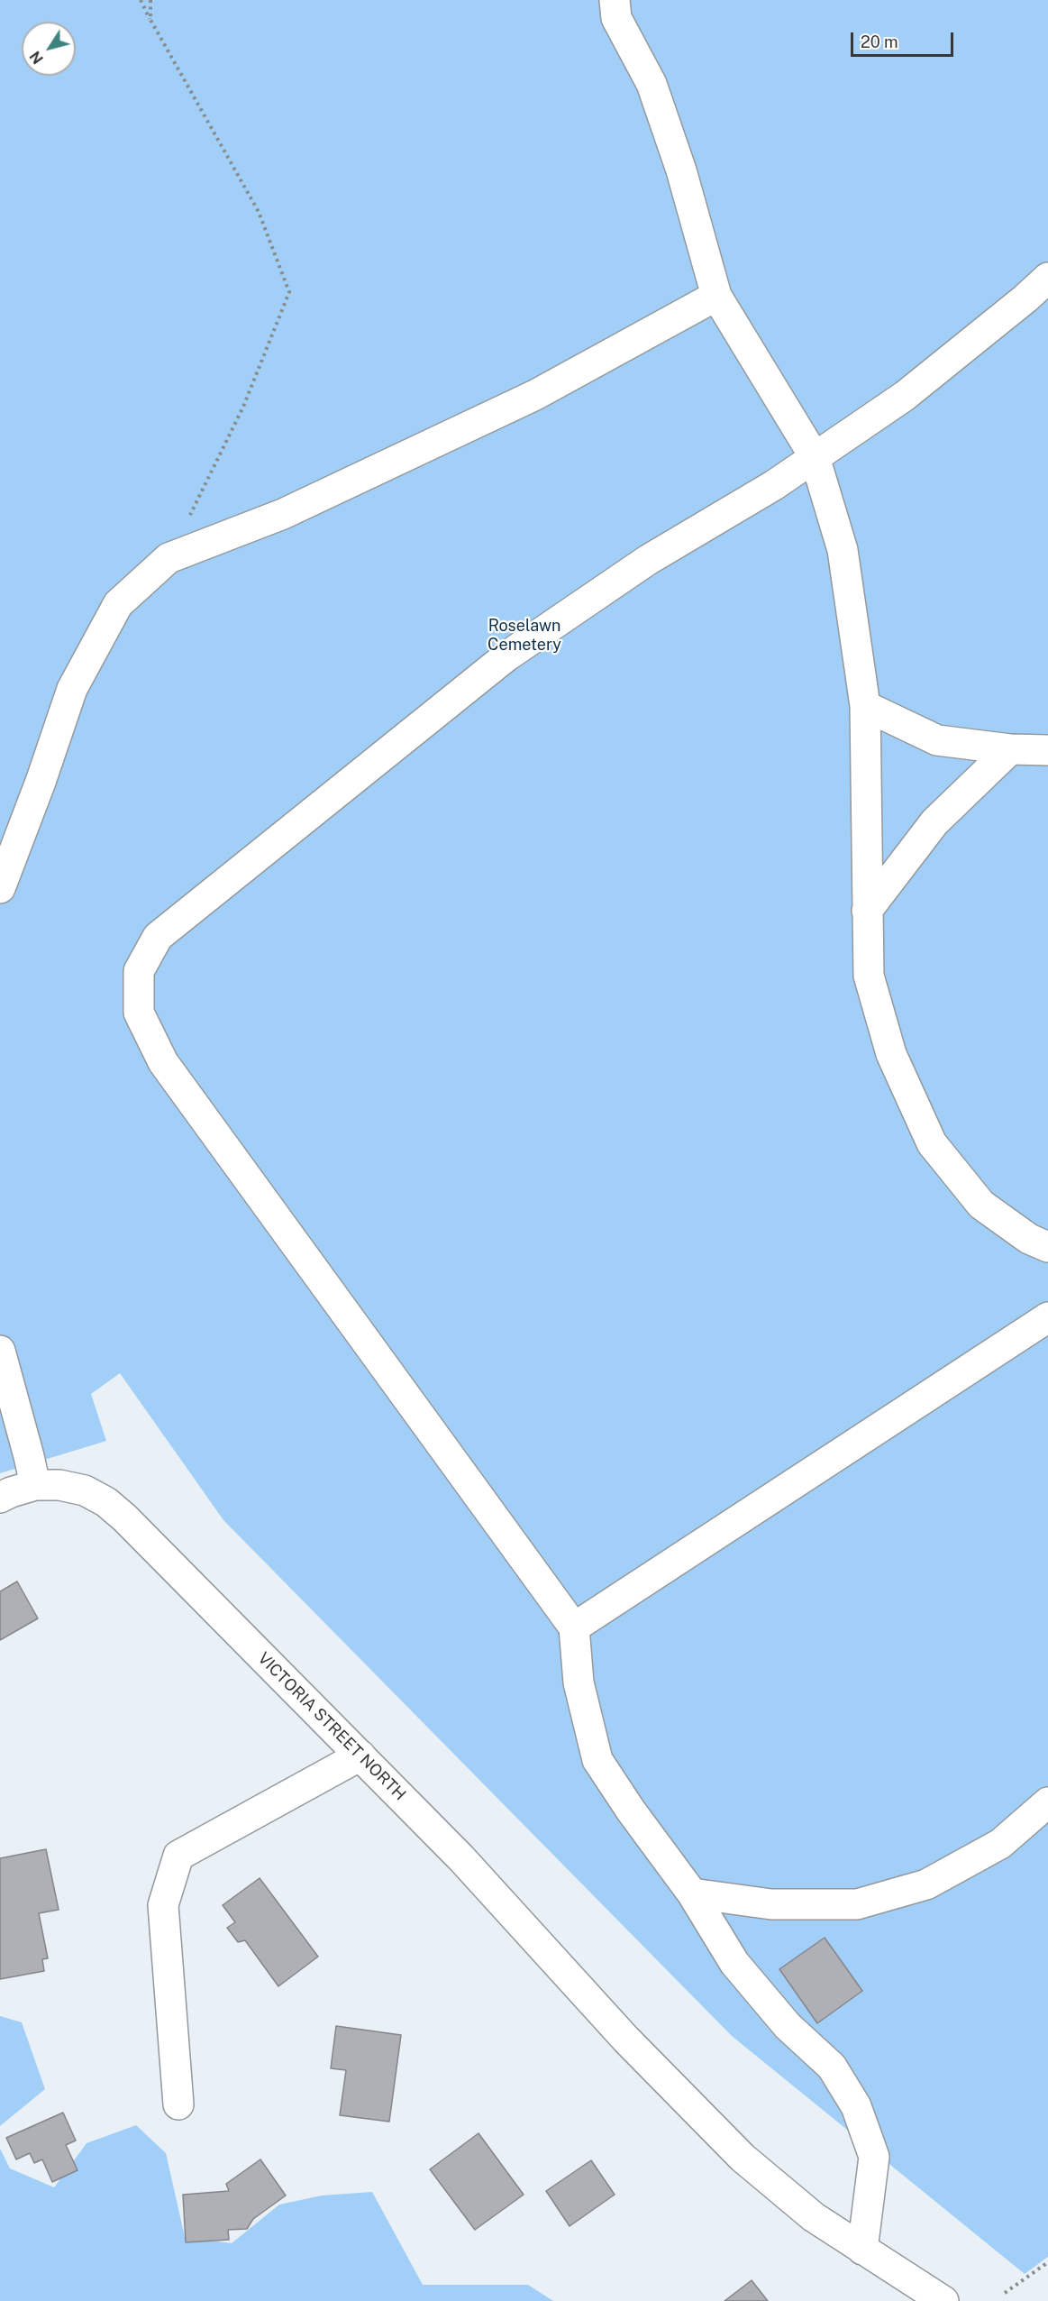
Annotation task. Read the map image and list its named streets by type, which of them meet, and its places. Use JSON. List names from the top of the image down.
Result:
{
  "streets": {
    "street": ["VICTORIA STREET NORTH"]
  },
  "parks": ["Roselawn Cemetery"],
  "scale_bar": "20 m",
  "north": "bottom left"
}
